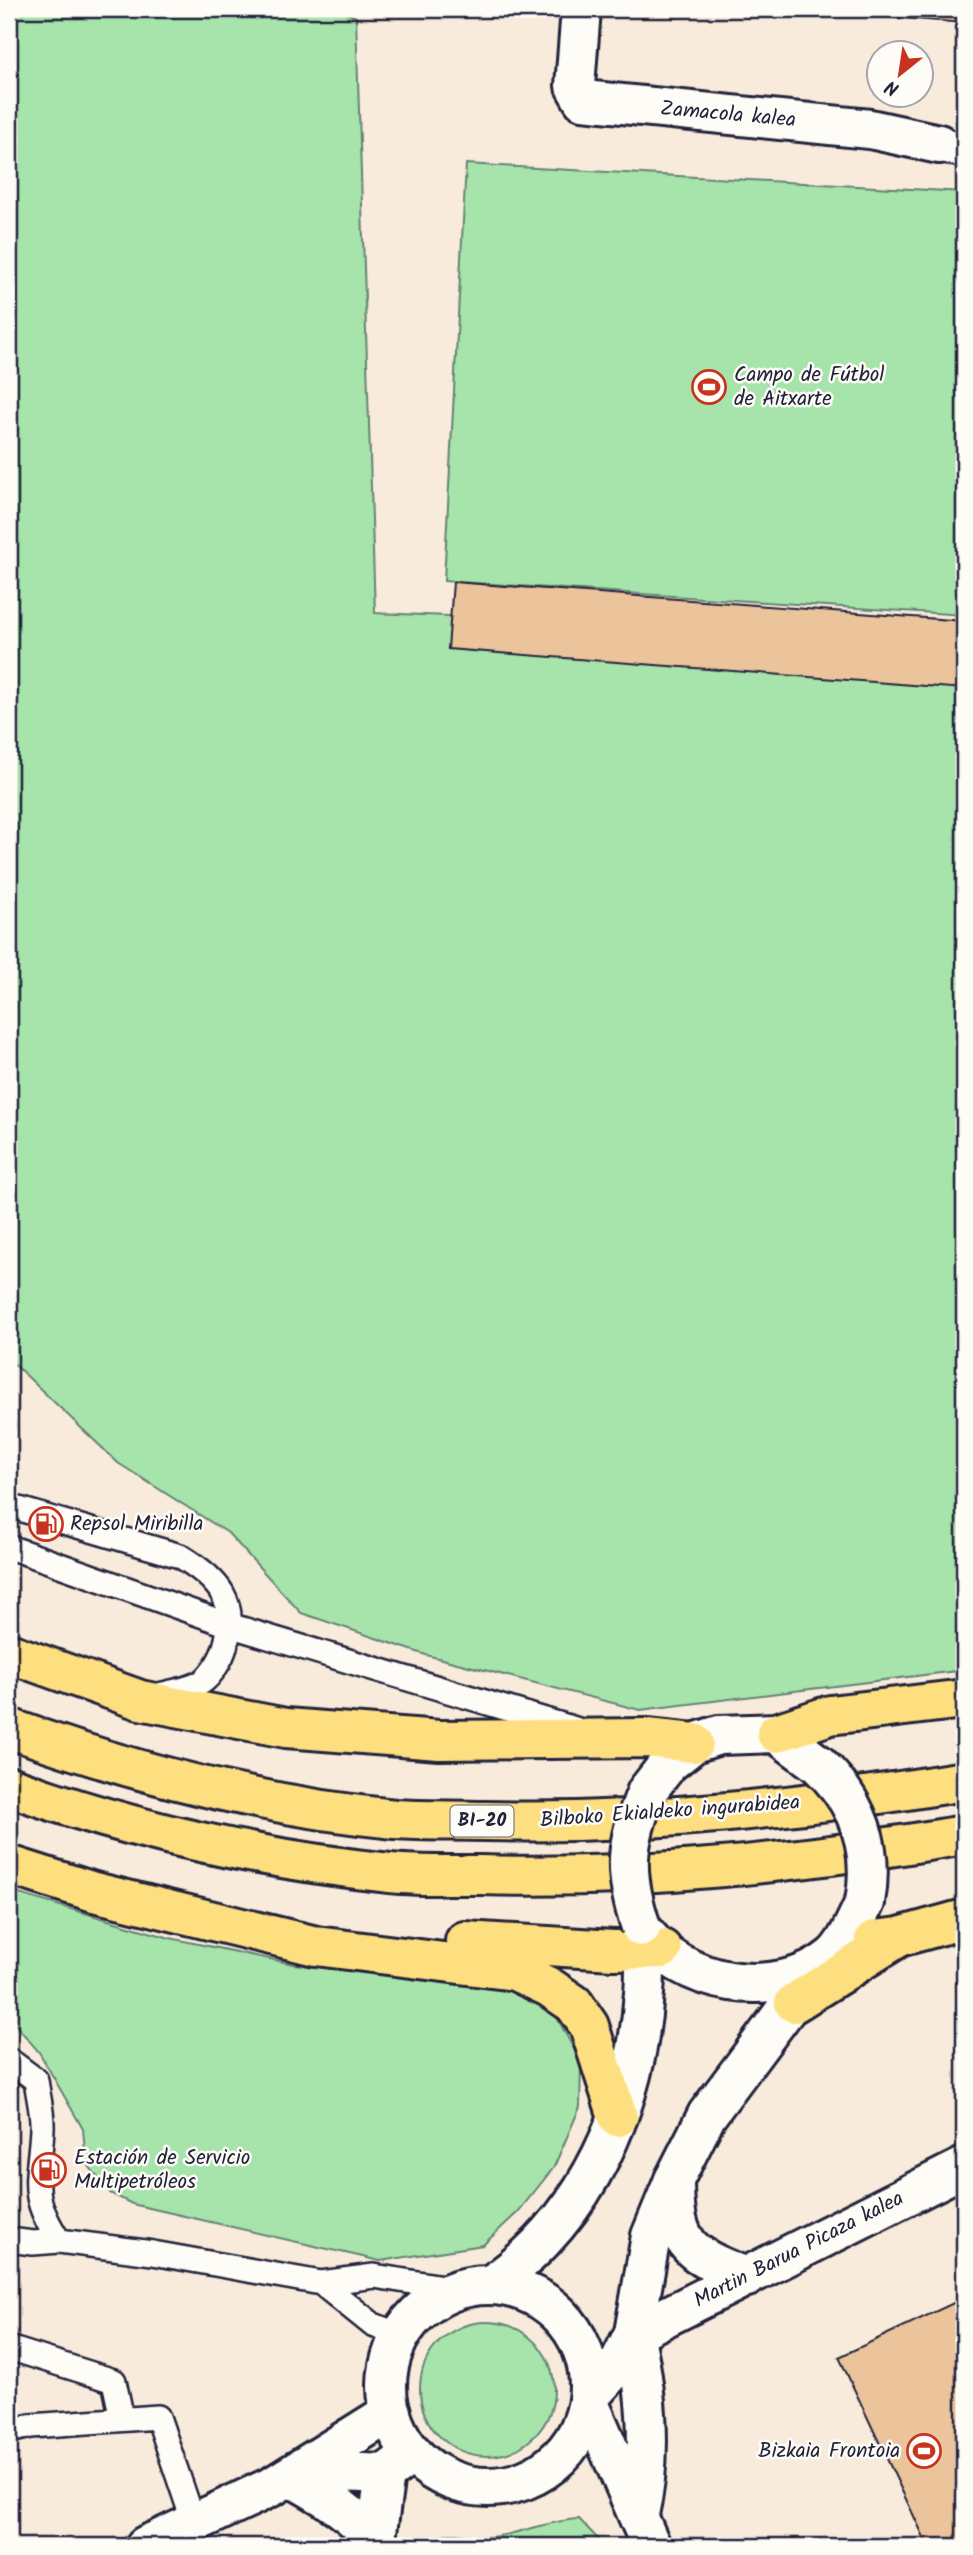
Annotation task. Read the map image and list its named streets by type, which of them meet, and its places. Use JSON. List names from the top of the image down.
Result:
{
  "streets": {
    "highway": ["Bilboko Ekialdeko ingurabidea", "BI-20"],
    "main road": ["Zamacola kalea", "Martin Barua Picaza kalea"]
  },
  "places": {
    "sports": ["Campo de Fútbol de Aitxarte", "Bizkaia Frontoia"],
    "fuel station": ["Repsol Miribilla", "Estación de Servicio Multipetróleos"]
  },
  "north": "bottom left"
}
